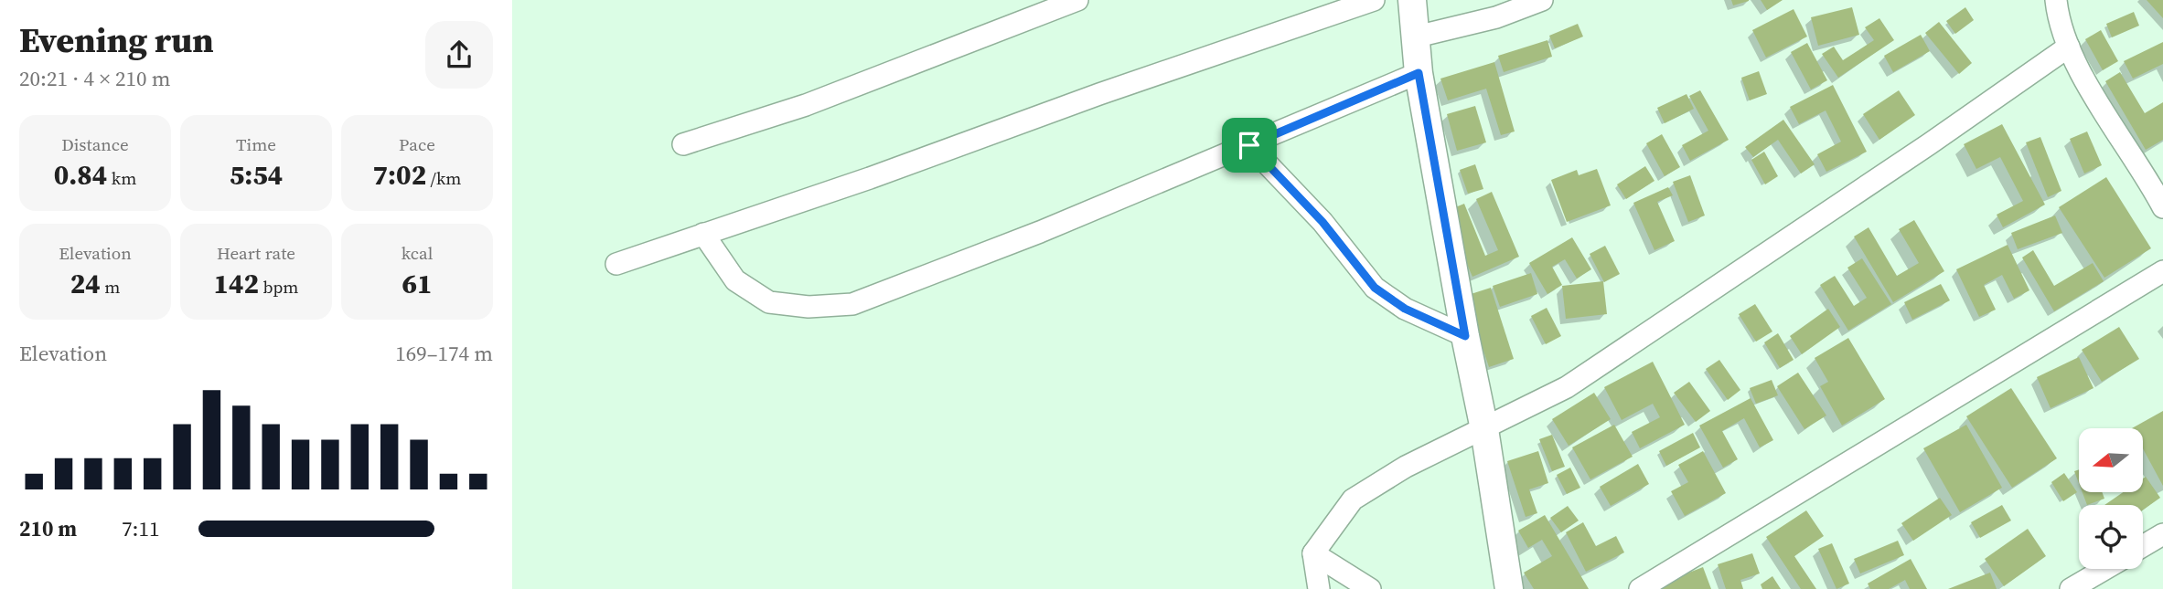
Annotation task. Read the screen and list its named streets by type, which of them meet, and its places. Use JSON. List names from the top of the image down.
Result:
{
  "north": "left",
  "page": {
    "heading": ["Evening run", "20:21 · 4 × 210 m"],
    "stats": [
      ["Distance", "0.84 km"],
      ["Time", "5:54"],
      ["Pace", "7:02 /km"],
      ["Elevation", "24 m"],
      ["Heart rate", "142 bpm"],
      ["kcal", "61"]
    ],
    "chart": ["Elevation", "169–174 m"],
    "list": [
      {
        "name": "210 m",
        "note": "7:11"
      }
    ]
  }
}
